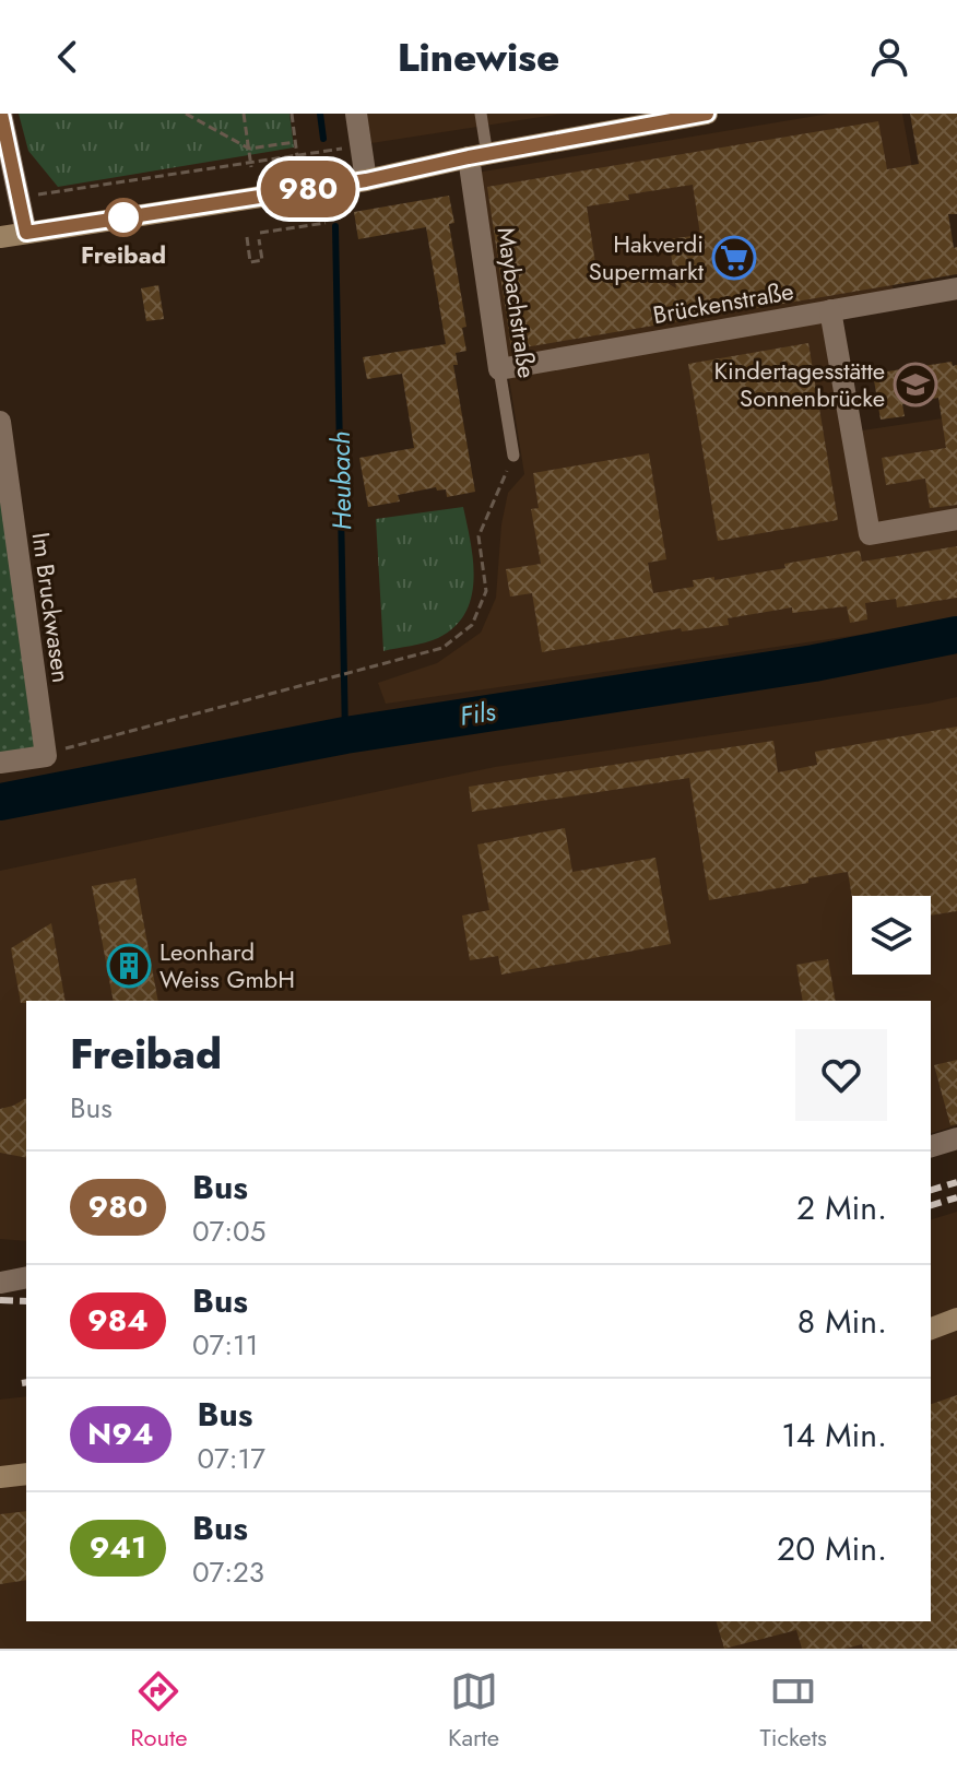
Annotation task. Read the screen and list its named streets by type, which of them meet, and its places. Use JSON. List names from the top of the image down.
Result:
{
  "streets": {
    "street": ["Maybachstraße", "Brückenstraße", "Im Bruckwasen"]
  },
  "crossings": [
    ["Maybachstraße", "Brückenstraße"]
  ],
  "water": ["Heubach", "Fils"],
  "places": {
    "other": ["Freibad"],
    "supermarket": ["Hakverdi Supermarkt"],
    "school or university": ["Kindertagesstätte Sonnenbrücke"],
    "building": ["Leonhard Weiss GmbH"]
  },
  "lines": ["bus line 980"],
  "page": {
    "header": "Linewise",
    "on_map": "980",
    "heading": ["Freibad", "Bus"],
    "list": [
      {
        "mark": "980",
        "name": "Bus",
        "note": "07:05",
        "value": "2 Min."
      },
      {
        "mark": "984",
        "name": "Bus",
        "note": "07:11",
        "value": "8 Min."
      },
      {
        "mark": "N94",
        "name": "Bus",
        "note": "07:17",
        "value": "14 Min."
      },
      {
        "mark": "941",
        "name": "Bus",
        "note": "07:23",
        "value": "20 Min."
      }
    ],
    "tabs": ["Route", "Karte", "Tickets"]
  }
}
